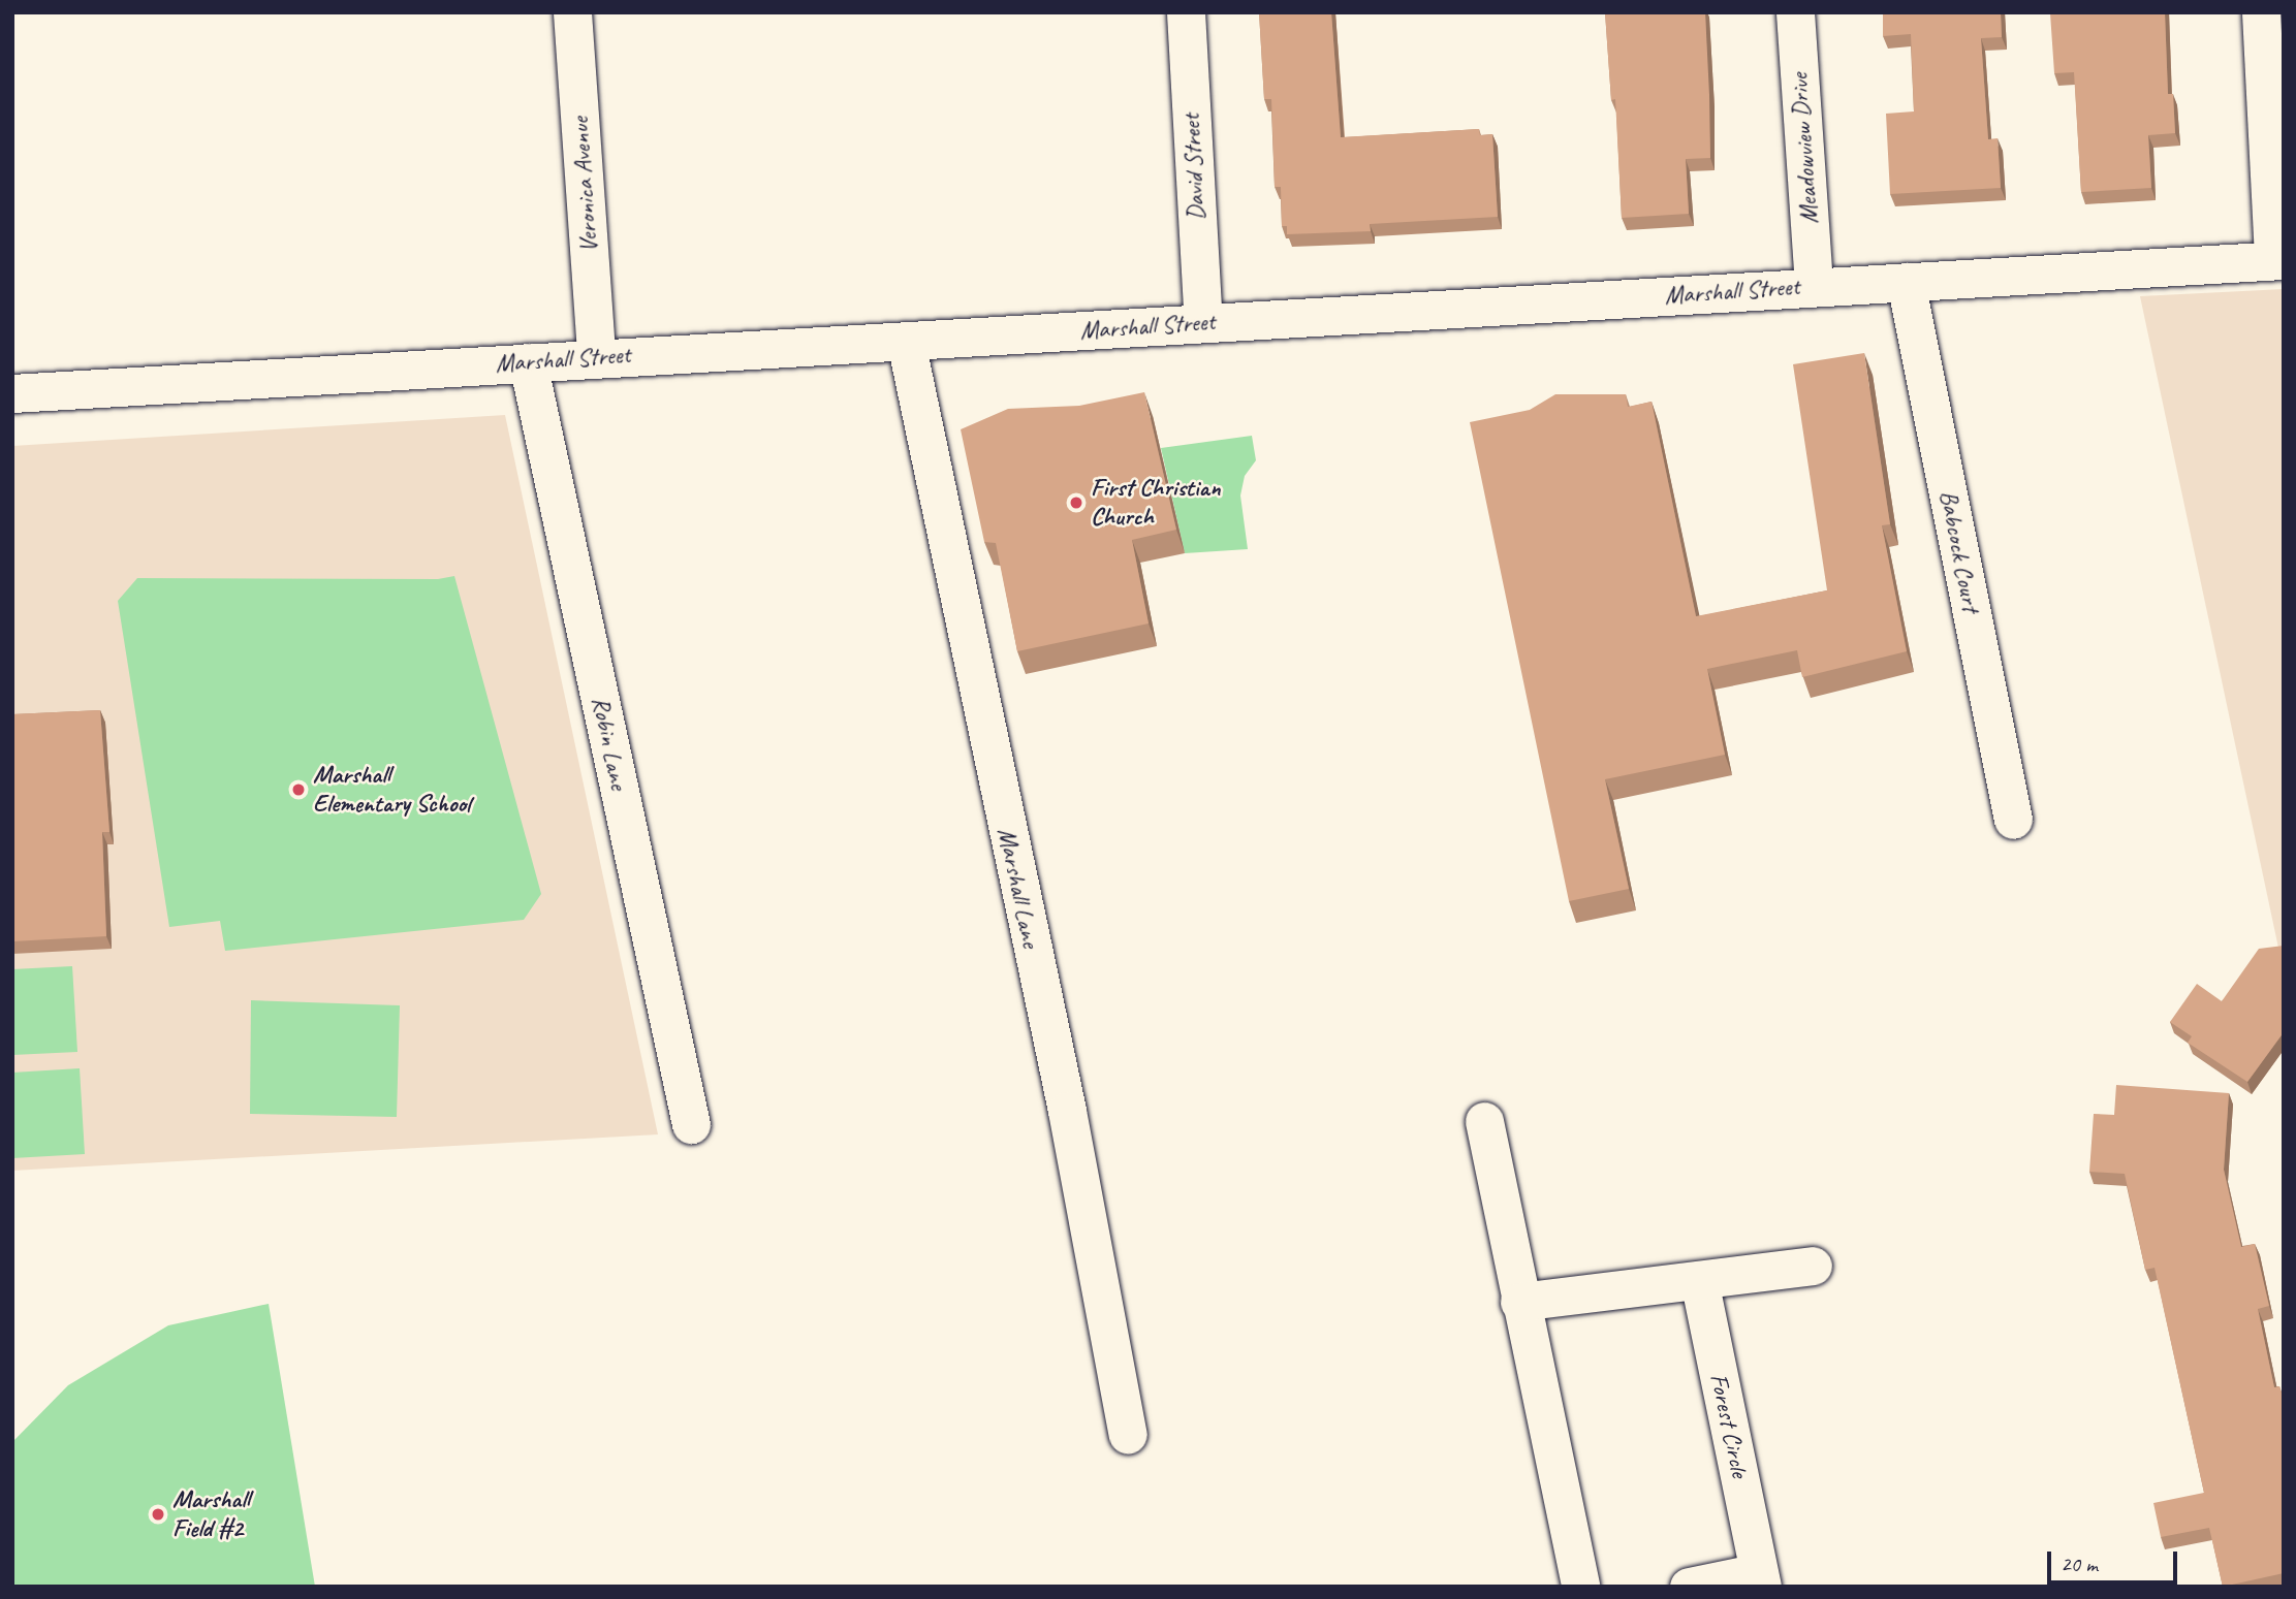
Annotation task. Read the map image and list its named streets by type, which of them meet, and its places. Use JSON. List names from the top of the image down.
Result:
{
  "streets": {
    "street": [
      "Meadowview Drive",
      "David Street",
      "Veronica Avenue",
      "Marshall Street",
      "Babcock Court",
      "Robin Lane",
      "Marshall Lane",
      "Forest Circle"
    ]
  },
  "crossings": [
    ["Meadowview Drive", "Marshall Street"],
    ["David Street", "Marshall Street"],
    ["Veronica Avenue", "Marshall Street"],
    ["Marshall Street", "Babcock Court"],
    ["Marshall Street", "Robin Lane"],
    ["Marshall Street", "Marshall Lane"]
  ],
  "places": ["First Christian Church", "Marshall Elementary School", "Marshall Field #2"],
  "scale_bar": "20 m"
}
